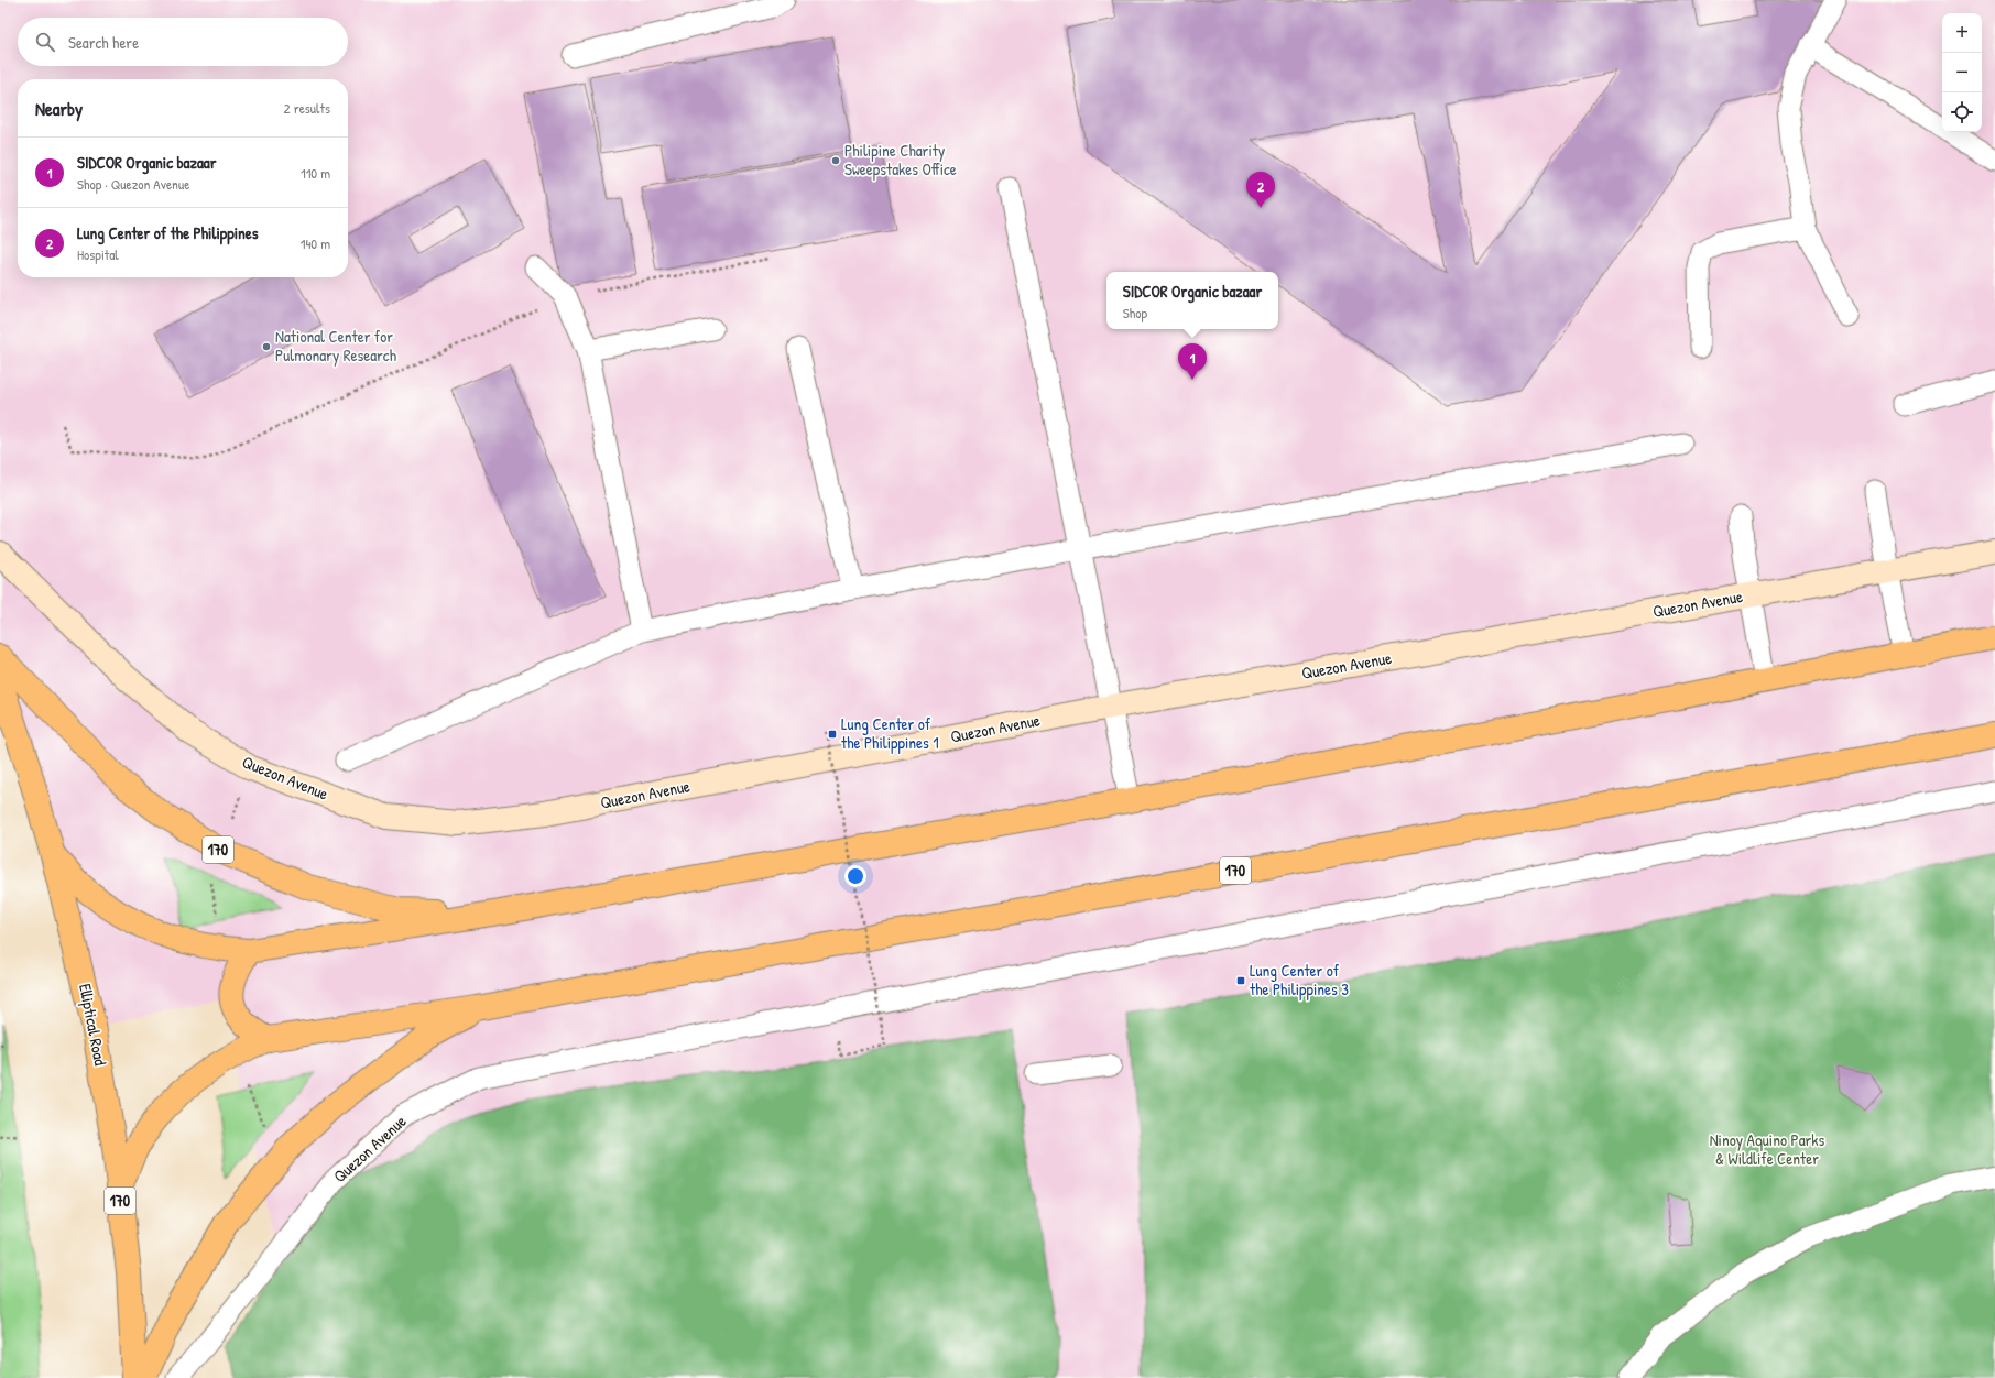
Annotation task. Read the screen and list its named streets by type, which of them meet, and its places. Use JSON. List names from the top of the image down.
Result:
{
  "streets": {
    "main road": ["170", "Elliptical Road"],
    "street": ["Quezon Avenue"]
  },
  "crossings": [
    ["170", "Elliptical Road"]
  ],
  "parks": ["Ninoy Aquino Parks & Wildlife Center"],
  "places": {
    "other": ["Philipine Charity Sweepstakes Office", "National Center for Pulmonary Research"],
    "transit": ["Lung Center of the Philippines 1", "Lung Center of the Philippines 3"]
  },
  "page": {
    "map_buttons": ["+", "−"],
    "search": "Search here",
    "heading": ["Nearby", "2 results"],
    "list": [
      {
        "mark": "1",
        "name": "SIDCOR Organic bazaar",
        "note": "Shop · Quezon Avenue",
        "value": "110 m"
      },
      {
        "mark": "2",
        "name": "Lung Center of the Philippines",
        "note": "Hospital",
        "value": "140 m"
      }
    ],
    "pins": ["2", "1"],
    "popup": ["SIDCOR Organic bazaar", "Shop"]
  }
}
